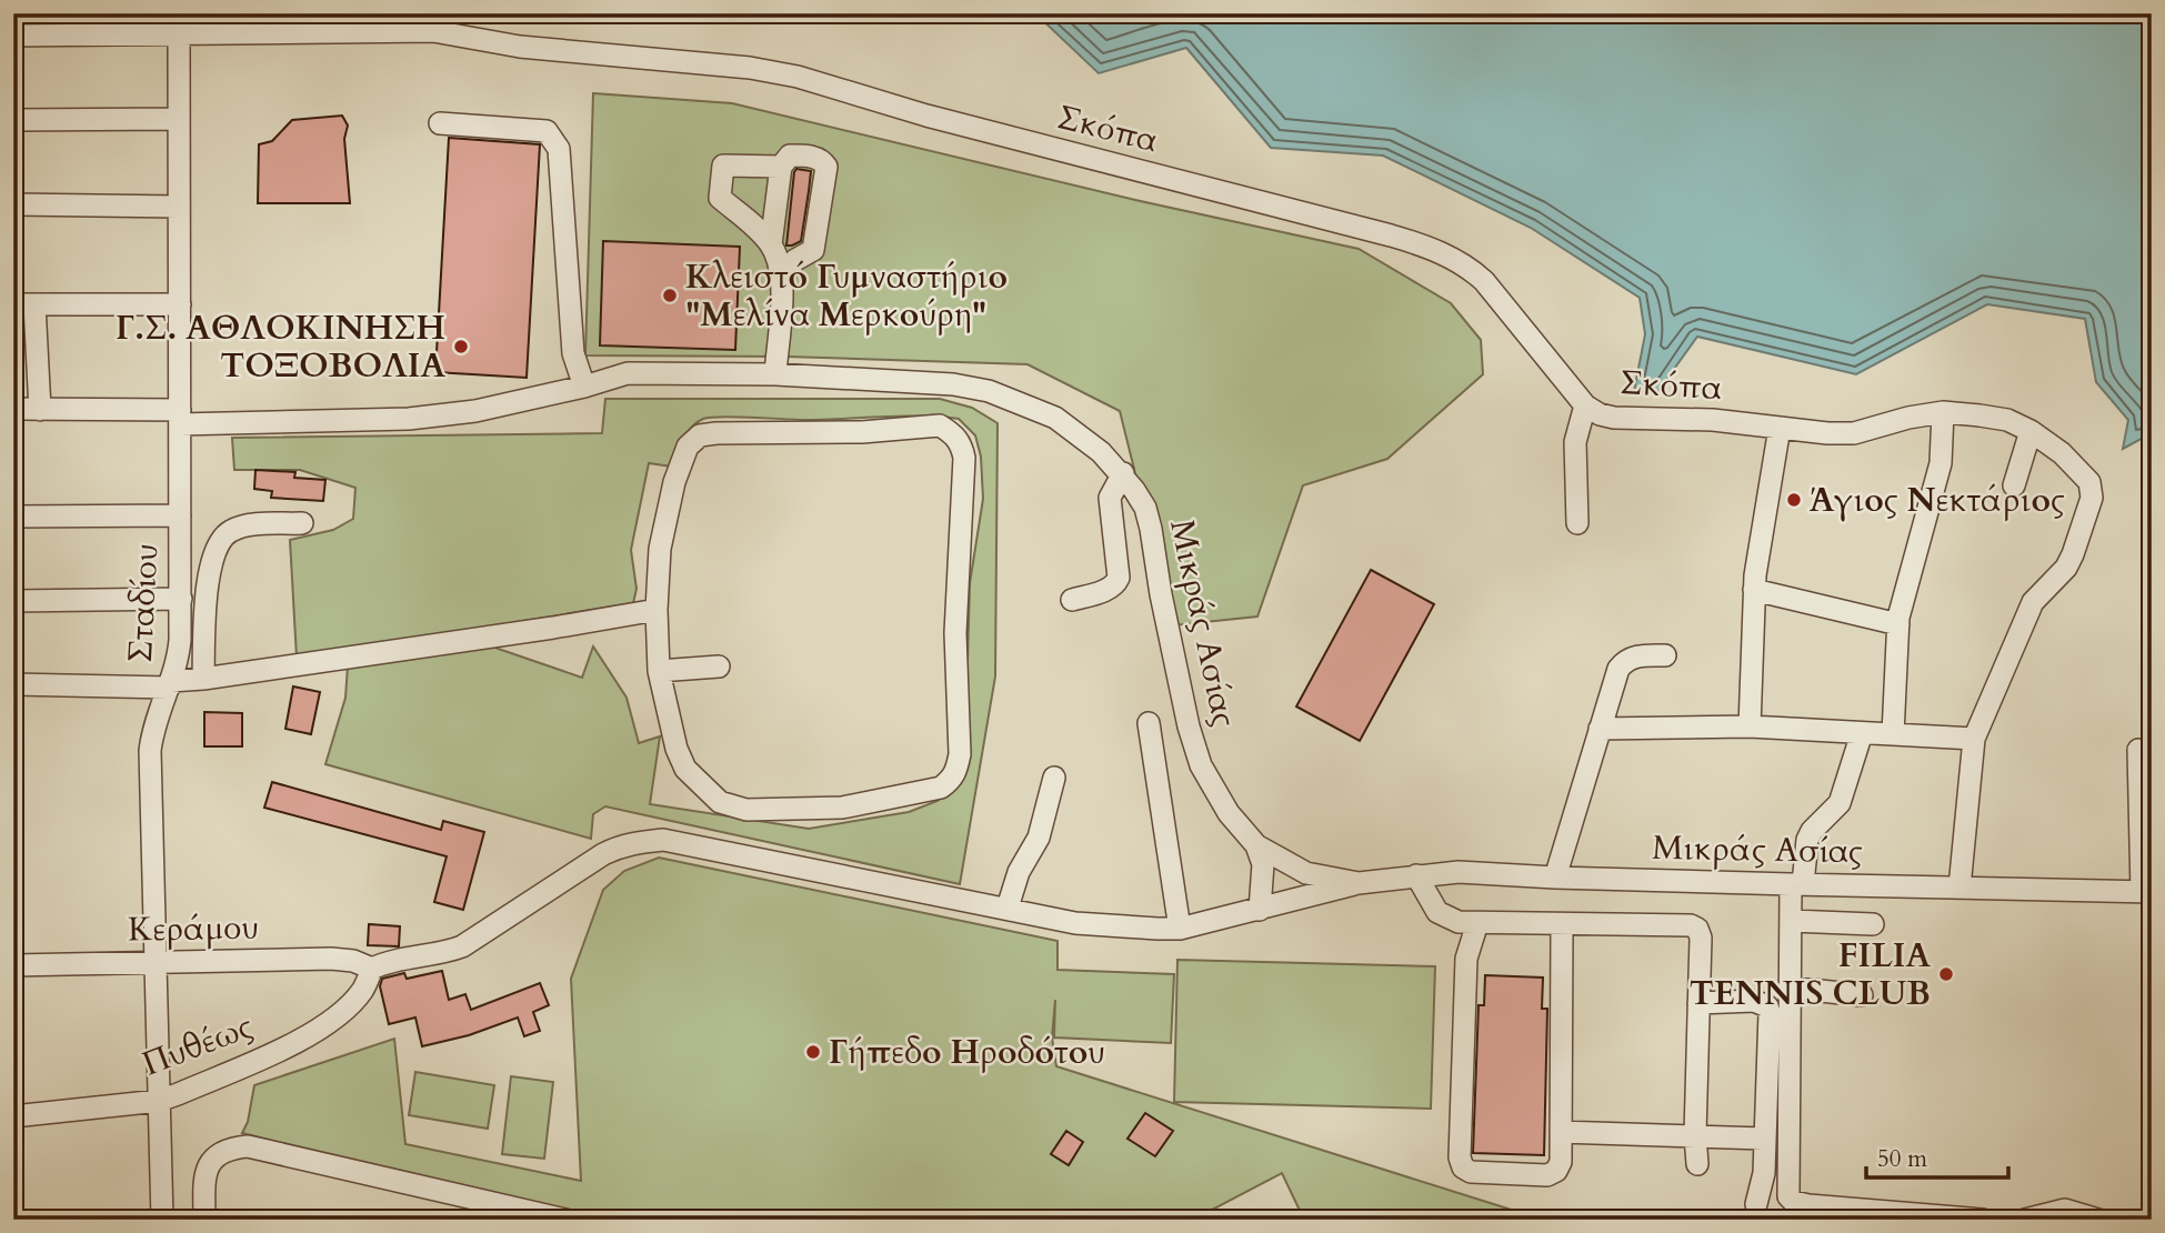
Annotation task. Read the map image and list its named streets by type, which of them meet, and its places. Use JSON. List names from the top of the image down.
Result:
{
  "streets": {
    "street": [
      "Σκόπα",
      "Σταδίου",
      "Μικράς Ασίας",
      "Κεράμου",
      "Πυθέως"
    ]
  },
  "crossings": [
    ["Σκόπα", "Σταδίου"],
    ["Σταδίου", "Μικράς Ασίας"],
    ["Σταδίου", "Κεράμου"],
    ["Σταδίου", "Πυθέως"],
    ["Κεράμου", "Πυθέως"]
  ],
  "places": [
    "Κλειστό Γυμναστήριο \"Μελίνα Μερκούρη\"",
    "Γ.Σ. ΑΘΛΟΚΙΝΗΣΗ ΤΟΞΟΒΟΛΙΑ",
    "Άγιος Νεκτάριος",
    "FILIA TENNIS CLUB",
    "Γήπεδο Ηροδότου"
  ],
  "scale_bar": "50 m"
}
